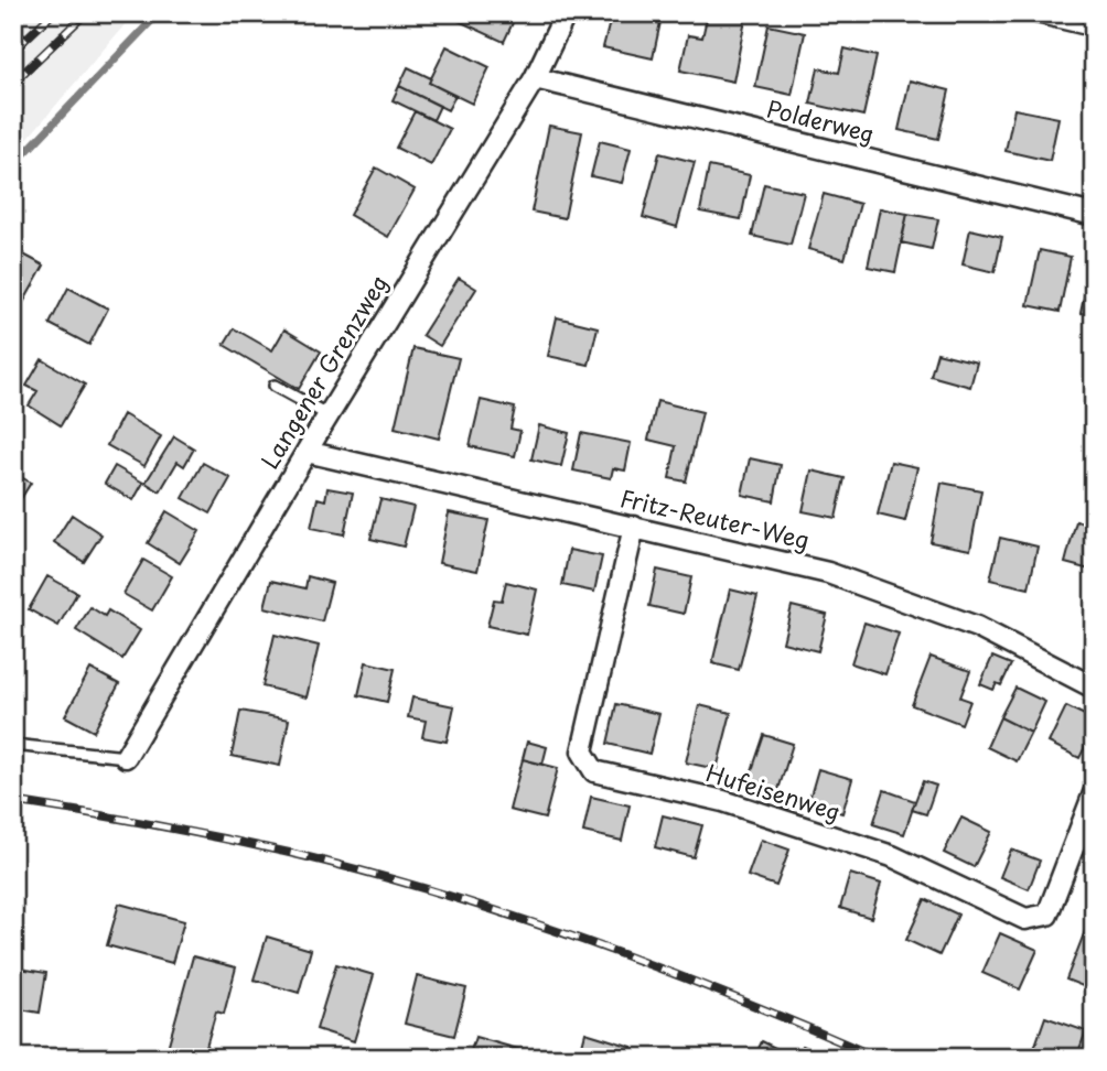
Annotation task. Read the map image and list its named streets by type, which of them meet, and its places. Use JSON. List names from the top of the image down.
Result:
{
  "streets": {
    "street": [
      "Polderweg",
      "Langener Grenzweg",
      "Fritz-Reuter-Weg",
      "Hufeisenweg"
    ]
  },
  "crossings": [
    ["Polderweg", "Langener Grenzweg"],
    ["Langener Grenzweg", "Fritz-Reuter-Weg"],
    ["Fritz-Reuter-Weg", "Hufeisenweg"]
  ]
}
